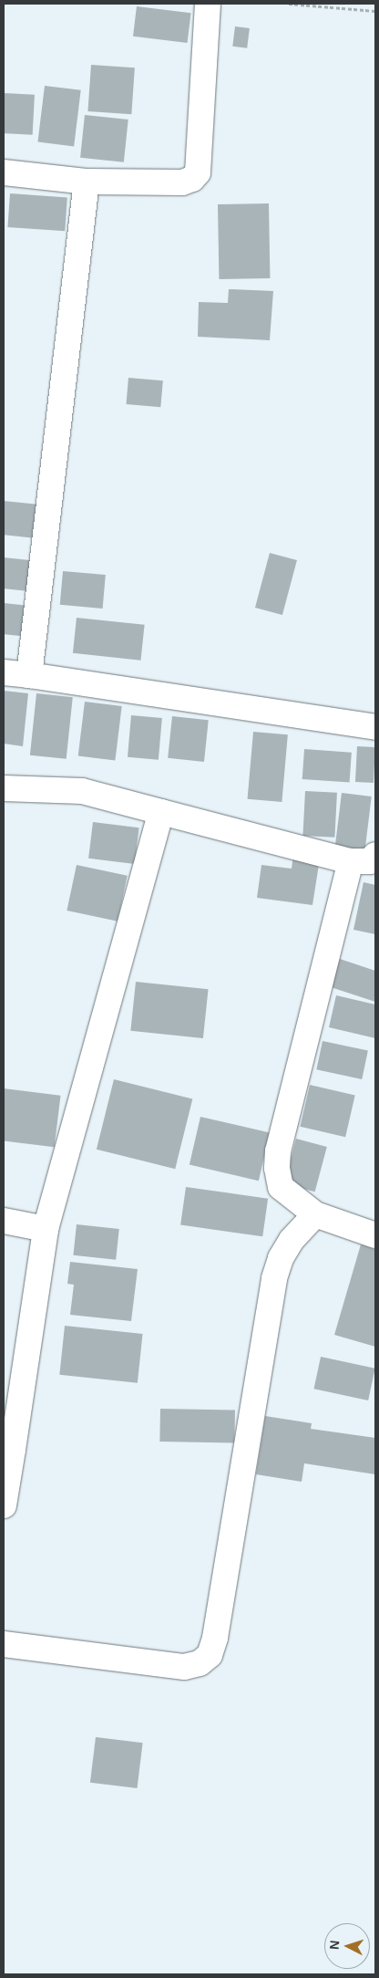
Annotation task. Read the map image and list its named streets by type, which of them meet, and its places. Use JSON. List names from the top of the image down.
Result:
{
  "north": "left"
}
